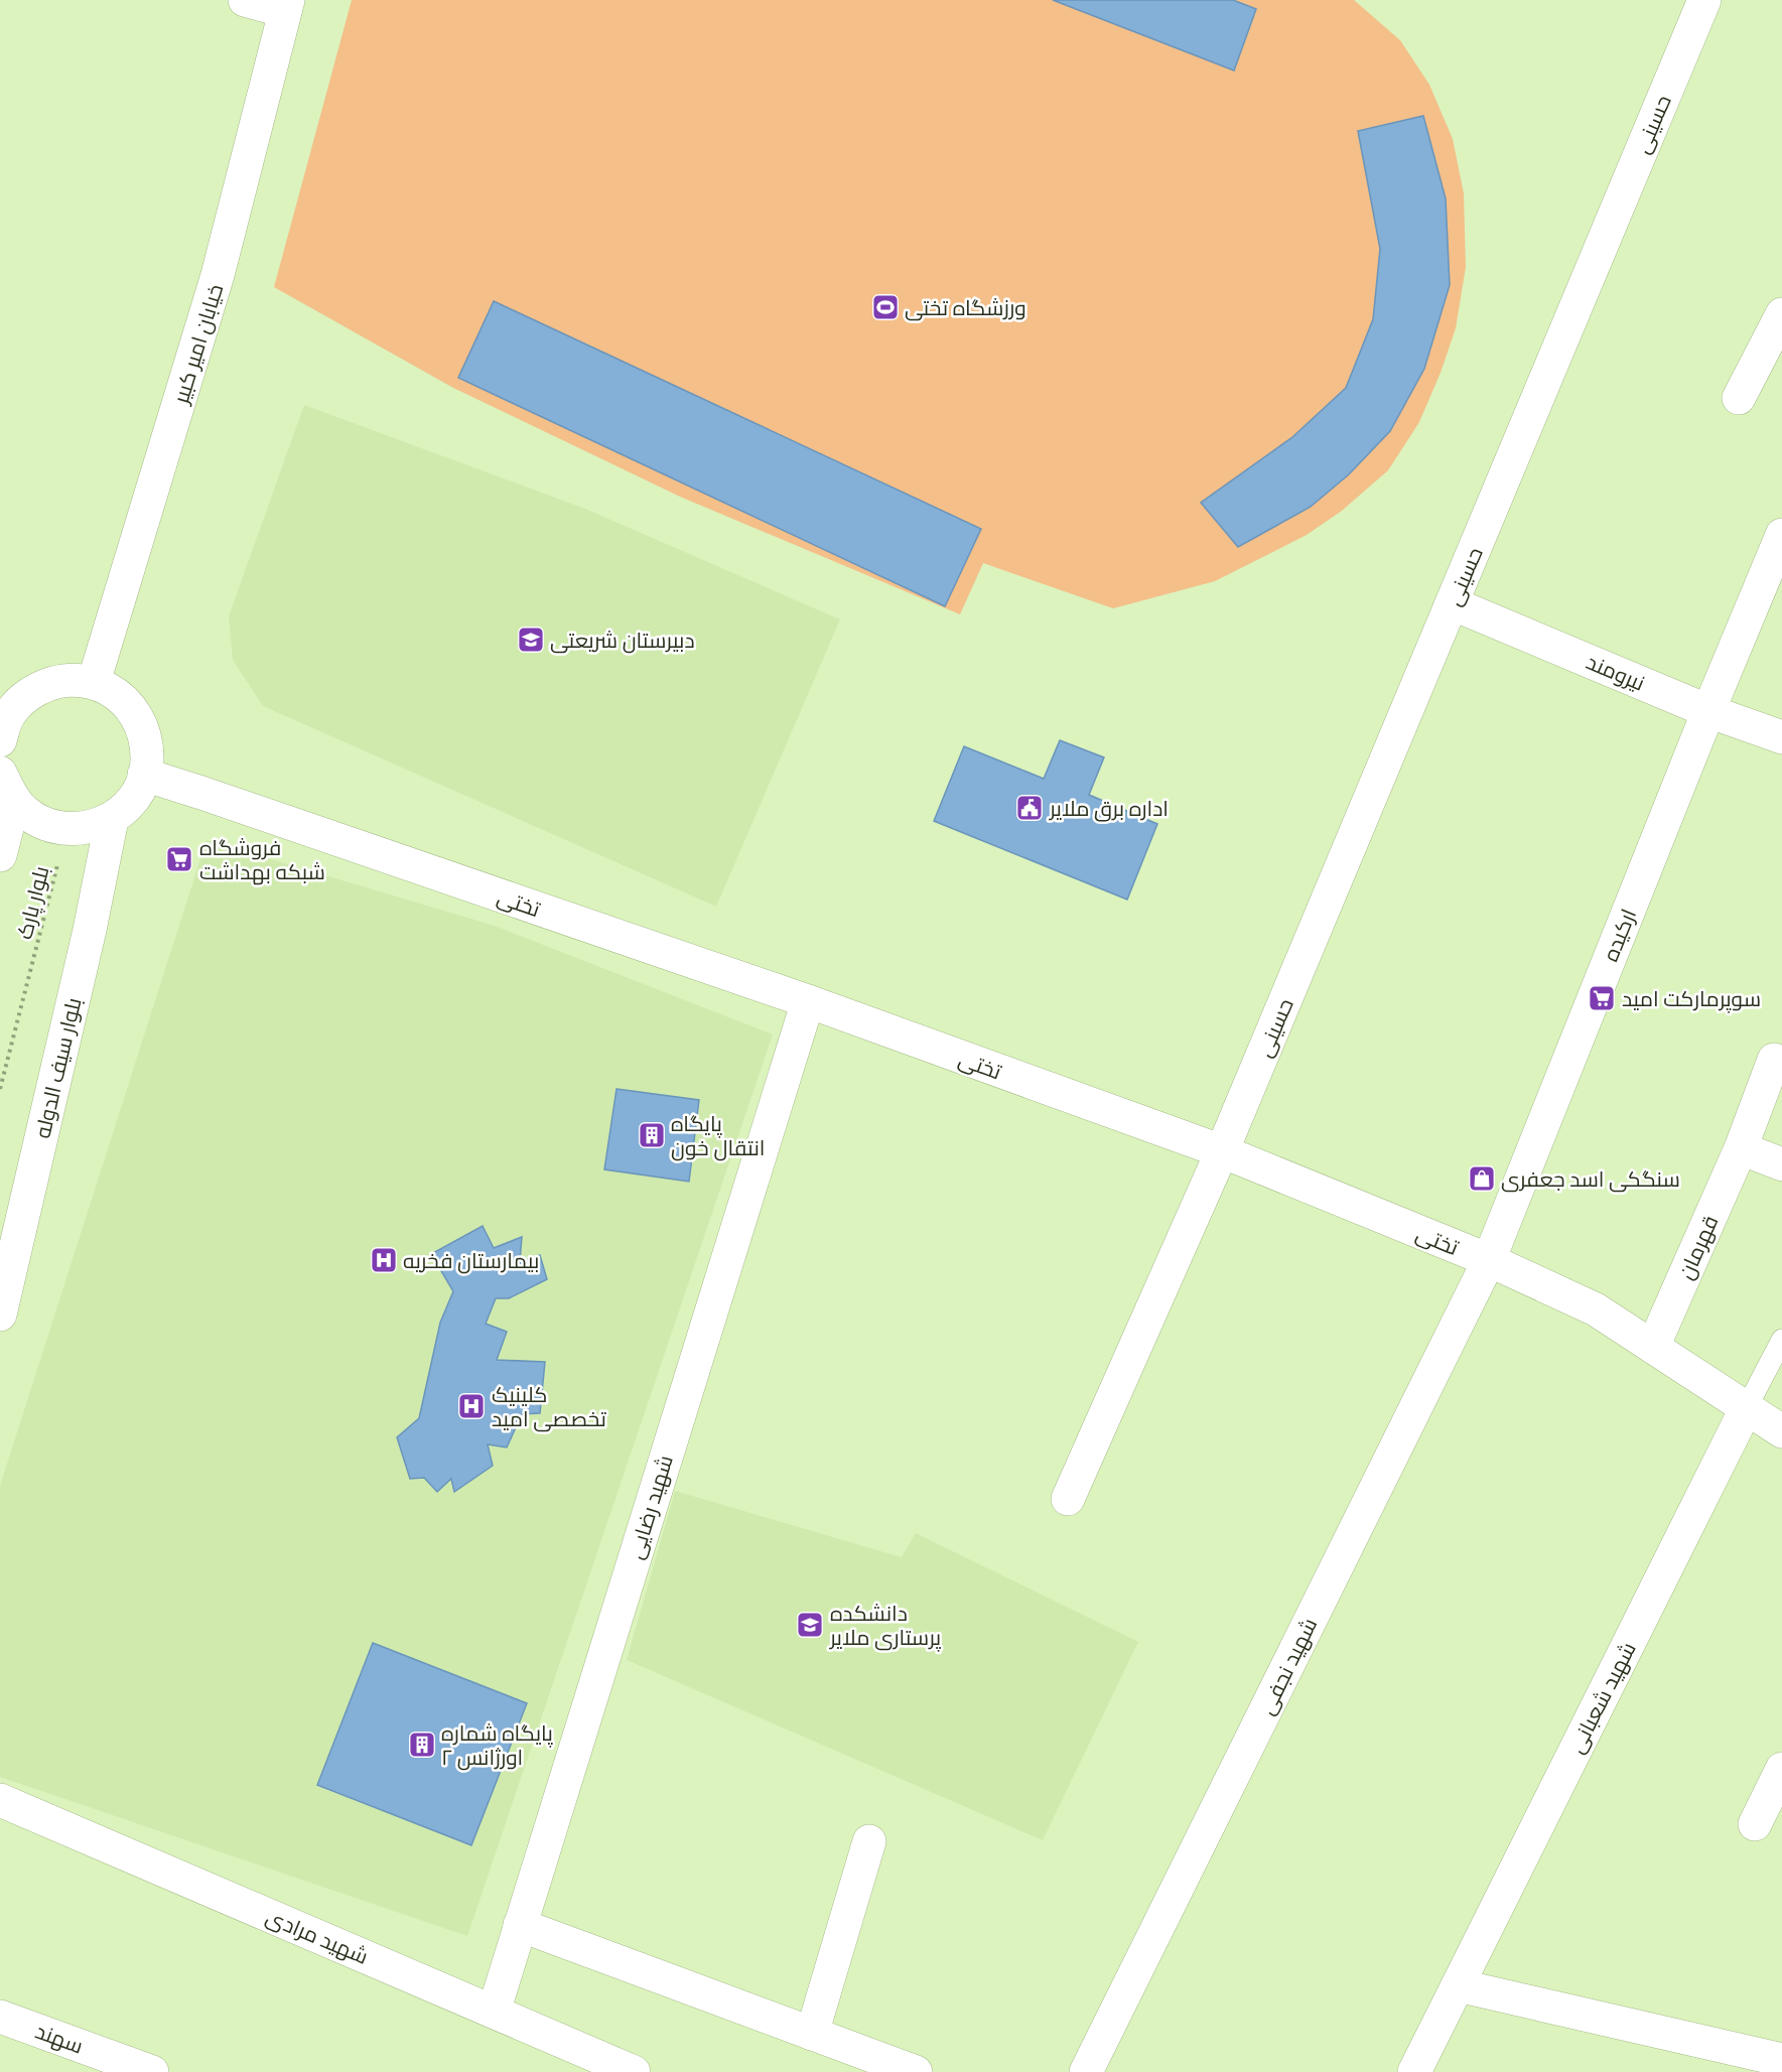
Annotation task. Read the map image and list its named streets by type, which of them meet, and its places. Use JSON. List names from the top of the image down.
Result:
{
  "streets": {
    "street": [
      "حسینی",
      "خیابان امیر کبیر",
      "نیرومند",
      "تختی",
      "ارکیده",
      "بلوار سیف الدوله",
      "قهرمان",
      "شهید رضایی",
      "شهید نجفی",
      "شهید شعبانی",
      "شهید مرادی",
      "سهند"
    ],
    "path": ["بلوار پارک"]
  },
  "crossings": [
    ["حسینی", "نیرومند"],
    ["حسینی", "تختی"],
    ["نیرومند", "ارکیده"],
    ["تختی", "ارکیده"],
    ["تختی", "قهرمان"],
    ["تختی", "شهید رضایی"],
    ["تختی", "شهید نجفی"],
    ["تختی", "شهید شعبانی"],
    ["ارکیده", "شهید نجفی"],
    ["شهید رضایی", "شهید مرادی"]
  ],
  "places": {
    "sports": ["ورزشگاه تختی"],
    "school or university": ["دبیرستان شریعتی", "دانشکده پرستاری ملایر"],
    "public building": ["اداره برق ملایر"],
    "supermarket": ["فروشگاه شبکه بهداشت", "سوپرمارکت امید"],
    "building": ["پایگاه انتقال خون", "پایگاه شماره ۲ اورژانس"],
    "shop": ["سنگکی اسد جعفری"],
    "hospital": ["بیمارستان فخریه", "کلینیک تخصصی امید"]
  }
}
